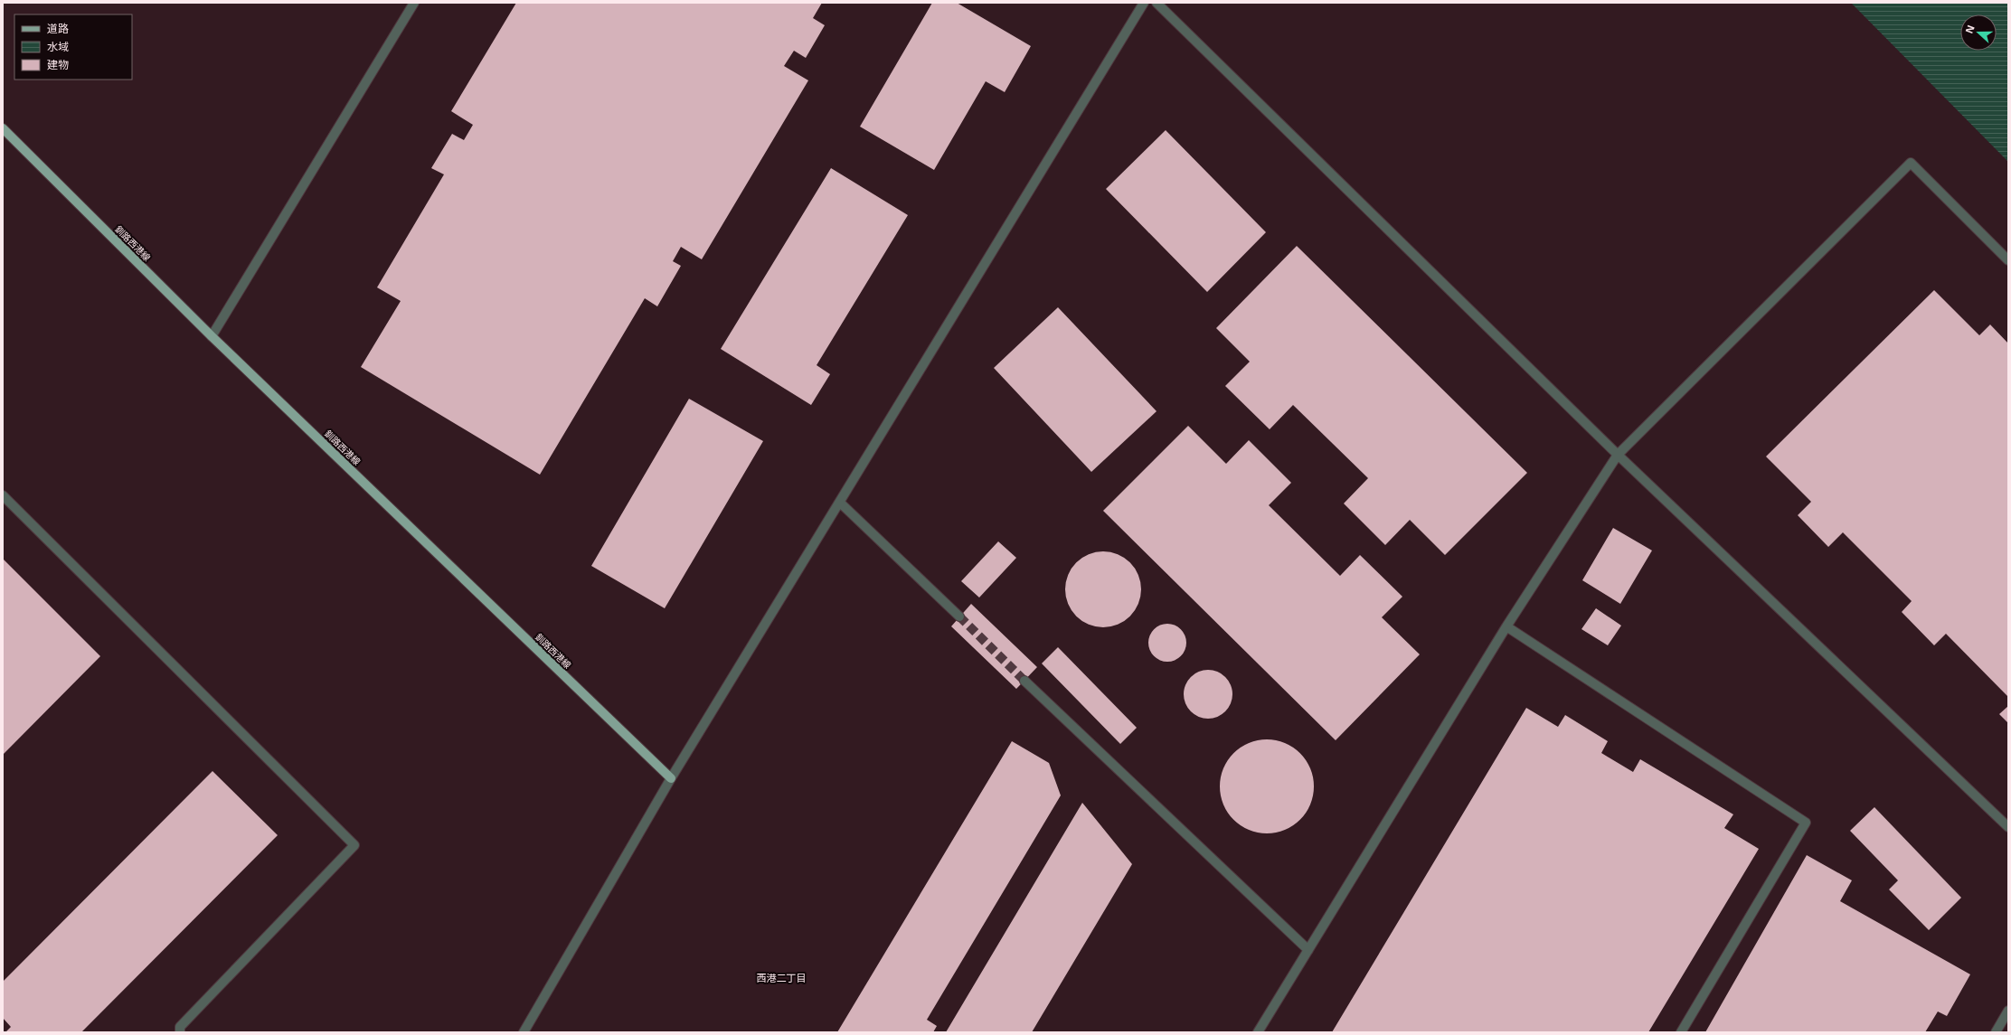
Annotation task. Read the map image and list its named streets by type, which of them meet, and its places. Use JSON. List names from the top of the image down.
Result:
{
  "streets": {
    "main road": ["釧路西港線"]
  },
  "districts": ["西港二丁目"],
  "legend": ["道路", "水域", "建物"],
  "north": "left"
}
